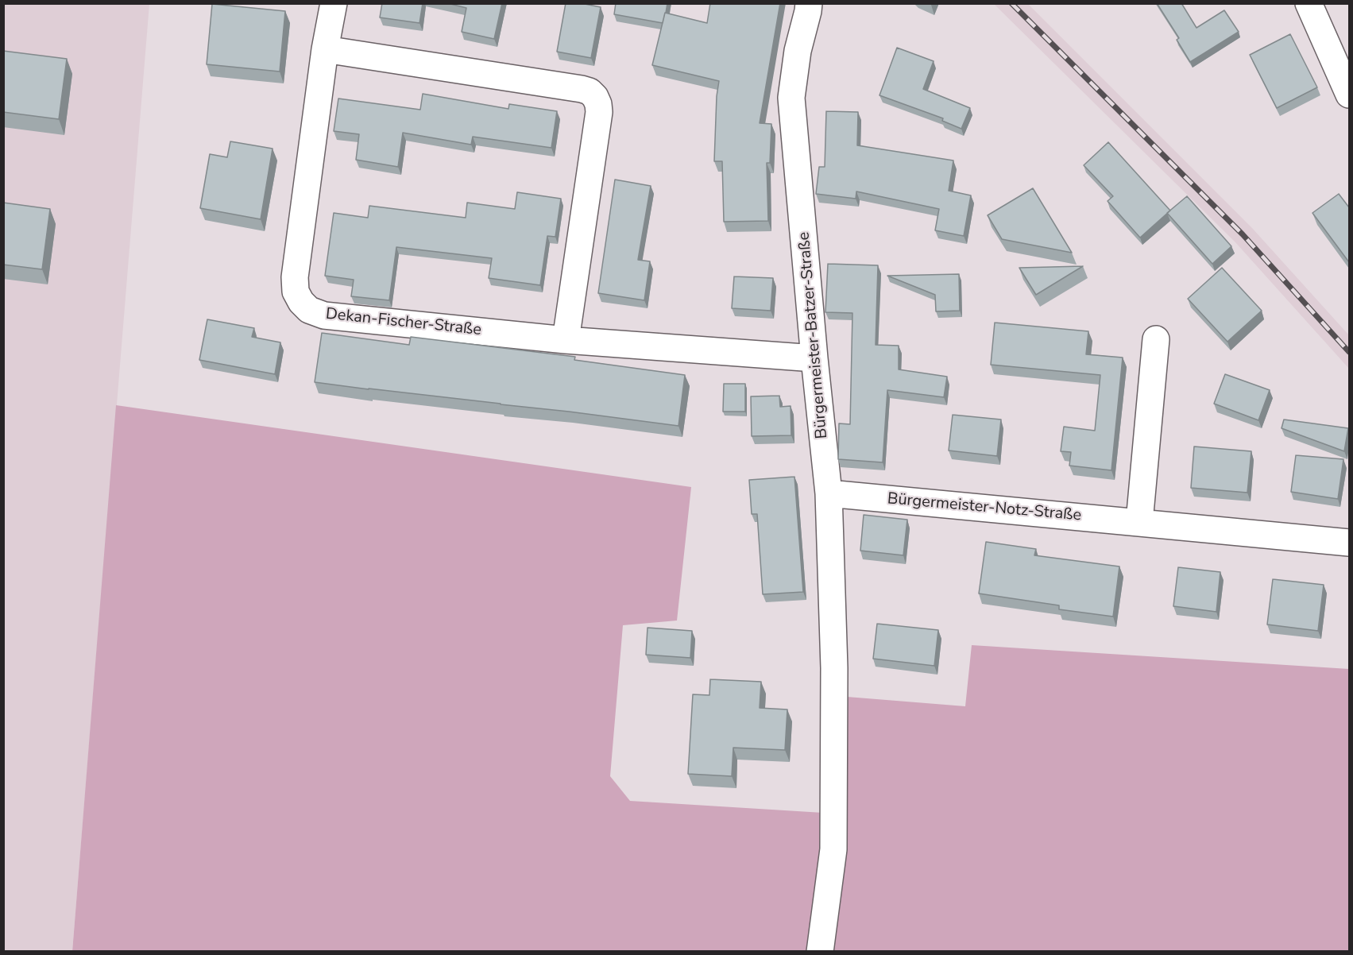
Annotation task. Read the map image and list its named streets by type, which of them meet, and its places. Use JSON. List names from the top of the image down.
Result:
{
  "streets": {
    "street": ["Dekan-Fischer-Straße", "Bürgermeister-Batzer-Straße", "Bürgermeister-Notz-Straße"]
  },
  "crossings": [
    ["Dekan-Fischer-Straße", "Bürgermeister-Batzer-Straße"],
    ["Bürgermeister-Batzer-Straße", "Bürgermeister-Notz-Straße"]
  ]
}
